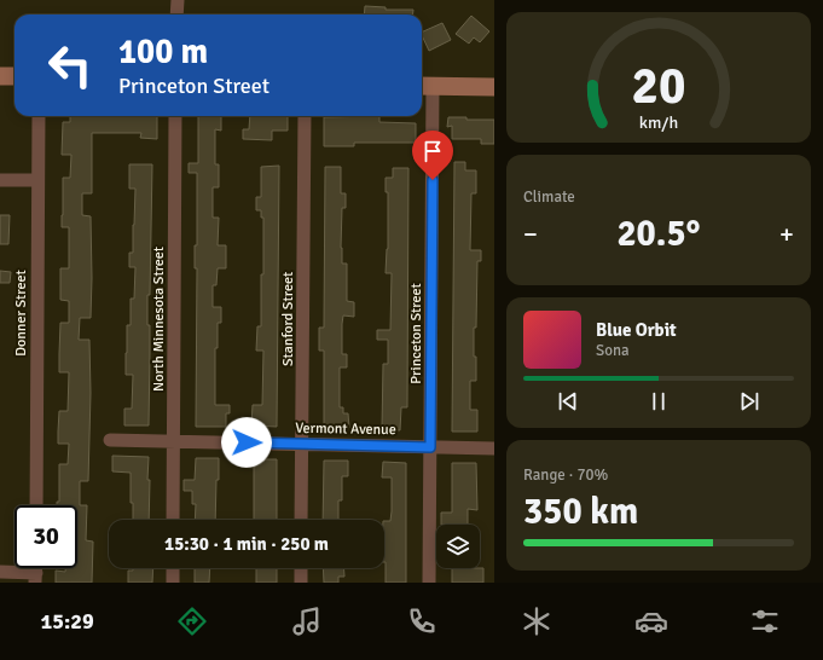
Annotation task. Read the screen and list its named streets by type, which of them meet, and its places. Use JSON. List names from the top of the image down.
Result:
{
  "streets": {
    "street": [
      "Donner Street",
      "North Minnesota Street",
      "Stanford Street",
      "Princeton Street",
      "Vermont Avenue"
    ]
  },
  "crossings": [
    ["North Minnesota Street", "Vermont Avenue"],
    ["Stanford Street", "Vermont Avenue"],
    ["Princeton Street", "Vermont Avenue"]
  ],
  "page": {
    "turn": ["100 m", "Princeton Street"],
    "tile": [
      "Climate",
      ["Range · 70%", "350 km"]
    ],
    "heat": ["−", "20.5°", "+"],
    "song": ["Blue Orbit", "Sona"],
    "limit": "30",
    "trip": "15:30 · 1 min · 250 m",
    "tabs": "15:29",
    "gauge": ["20", "km/h"]
  }
}
